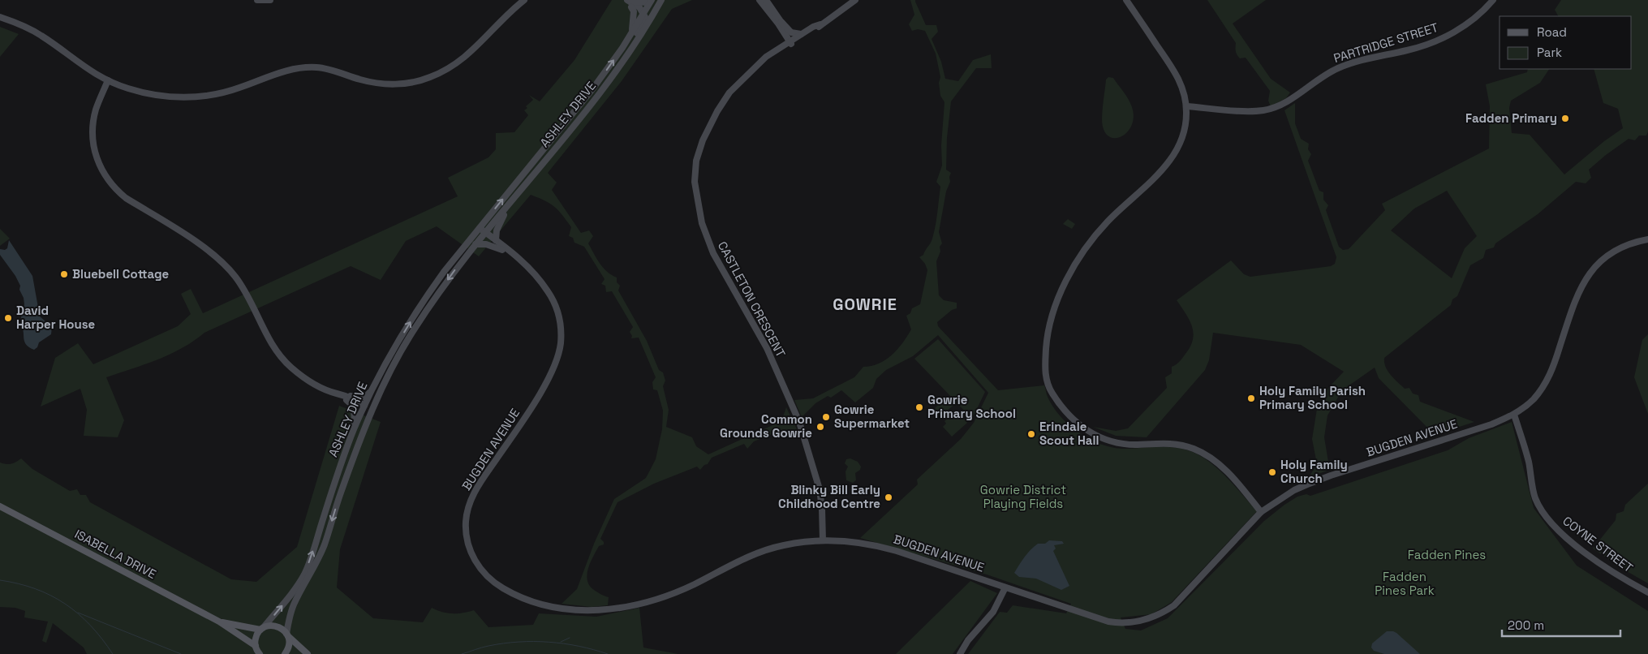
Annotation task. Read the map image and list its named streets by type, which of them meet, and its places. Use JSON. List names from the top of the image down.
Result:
{
  "streets": {
    "main road": ["ISABELLA DRIVE"],
    "street": [
      "PARTRIDGE STREET",
      "ASHLEY DRIVE",
      "CASTLETON CRESCENT",
      "BUGDEN AVENUE",
      "COYNE STREET"
    ]
  },
  "crossings": [
    ["ASHLEY DRIVE", "BUGDEN AVENUE"],
    ["ASHLEY DRIVE", "ISABELLA DRIVE"],
    ["CASTLETON CRESCENT", "BUGDEN AVENUE"],
    ["BUGDEN AVENUE", "COYNE STREET"]
  ],
  "districts": ["GOWRIE"],
  "parks": ["Gowrie District Playing Fields", "Fadden Pines", "Fadden Pines Park"],
  "places": [
    "Fadden Primary",
    "Bluebell Cottage",
    "David Harper House",
    "Holy Family Parish Primary School",
    "Gowrie Primary School",
    "Gowrie Supermarket",
    "Common Grounds Gowrie",
    "Erindale Scout Hall",
    "Holy Family Church",
    "Blinky Bill Early Childhood Centre"
  ],
  "legend": ["Road", "Park"],
  "scale_bar": "200 m"
}
